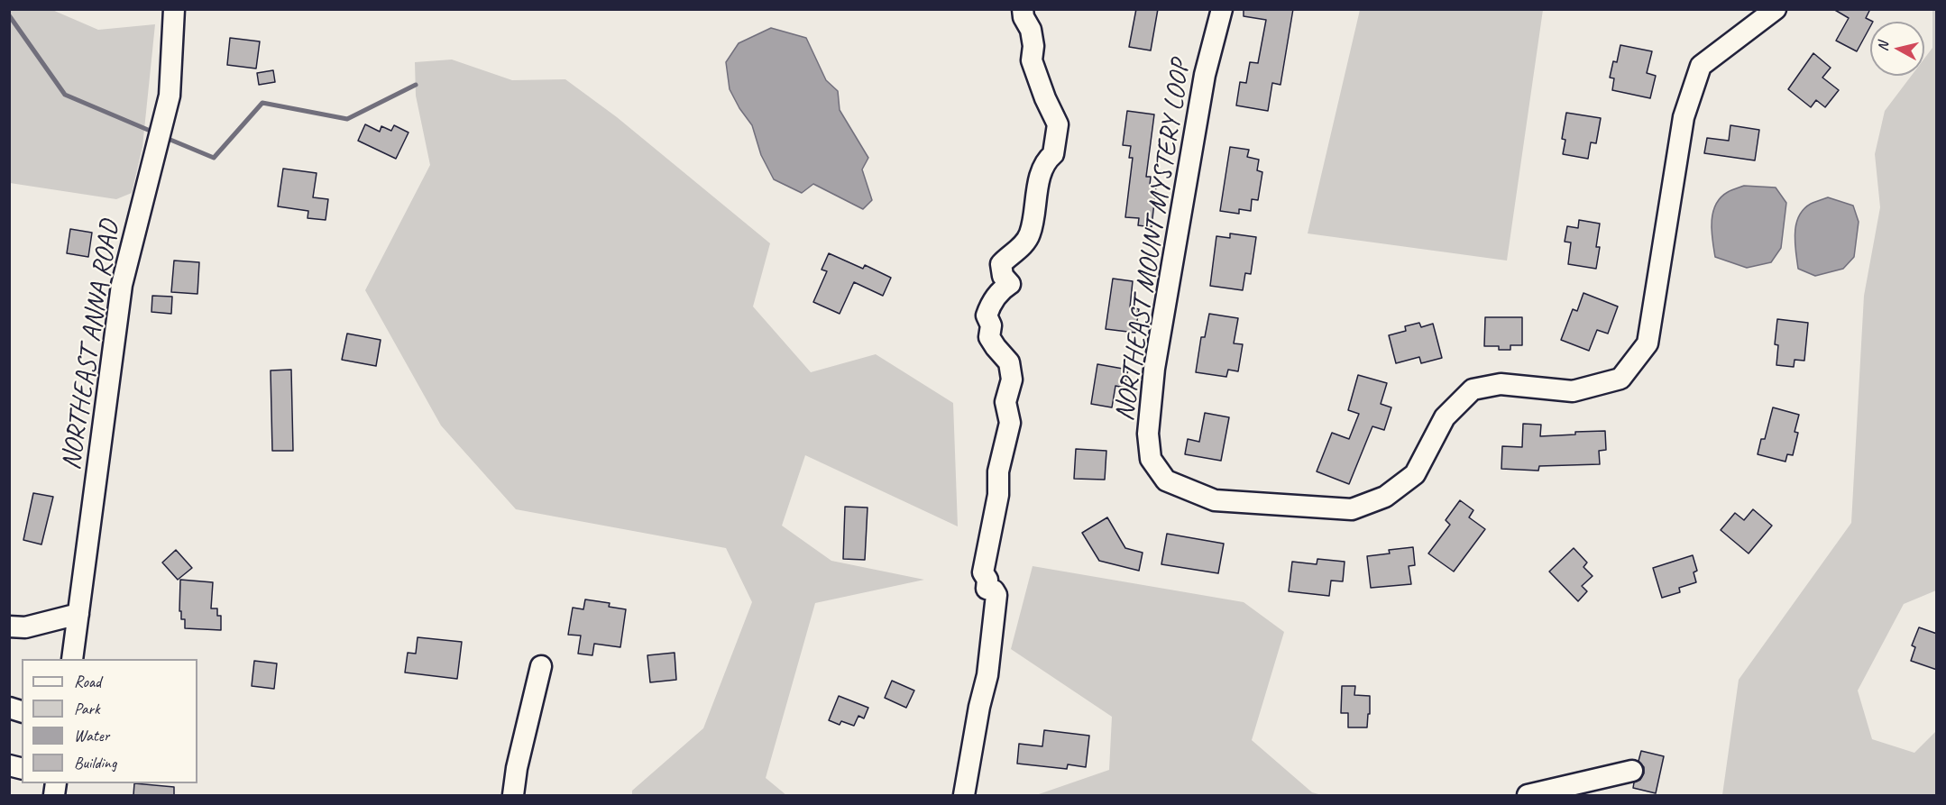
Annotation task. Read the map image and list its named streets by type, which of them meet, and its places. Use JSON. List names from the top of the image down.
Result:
{
  "streets": {
    "street": ["NORTHEAST MOUNT MYSTERY LOOP", "NORTHEAST ANNA ROAD"]
  },
  "legend": [
    "Road",
    "Park",
    "Water",
    "Building"
  ],
  "north": "left"
}
